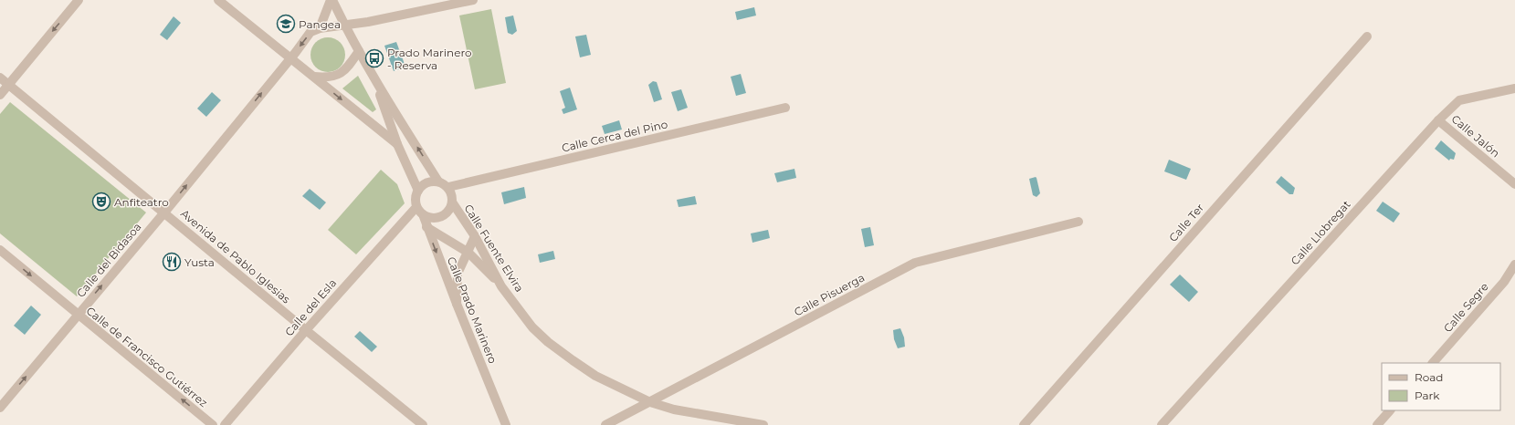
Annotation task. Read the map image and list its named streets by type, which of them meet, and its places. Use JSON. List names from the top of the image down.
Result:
{
  "streets": {
    "street": [
      "Calle Cerca del Pino",
      "Calle Jalón",
      "Calle Ter",
      "Calle Llobregat",
      "Calle Fuente Elvira",
      "Avenida de Pablo Iglesias",
      "Calle del Bidasoa",
      "Calle Pisuerga",
      "Calle del Esla",
      "Calle Segre",
      "Calle Prado Marinero",
      "Calle de Francisco Gutiérrez"
    ]
  },
  "crossings": [
    ["Calle Cerca del Pino", "Calle Fuente Elvira"],
    ["Calle Cerca del Pino", "Calle del Esla"],
    ["Calle Cerca del Pino", "Calle Prado Marinero"],
    ["Calle Jalón", "Calle Llobregat"],
    ["Calle Fuente Elvira", "Calle Pisuerga"],
    ["Calle Fuente Elvira", "Calle del Esla"],
    ["Calle Fuente Elvira", "Calle Prado Marinero"],
    ["Avenida de Pablo Iglesias", "Calle del Bidasoa"],
    ["Avenida de Pablo Iglesias", "Calle del Esla"],
    ["Calle del Bidasoa", "Calle de Francisco Gutiérrez"],
    ["Calle del Esla", "Calle Prado Marinero"]
  ],
  "one_way": ["Calle del Bidasoa"],
  "places": {
    "school or university": ["Pangea"],
    "bus stop": ["Prado Marinero - Reserva"],
    "theatre": ["Anfiteatro"],
    "restaurant": ["Yusta"]
  },
  "legend": ["Road", "Park"]
}
